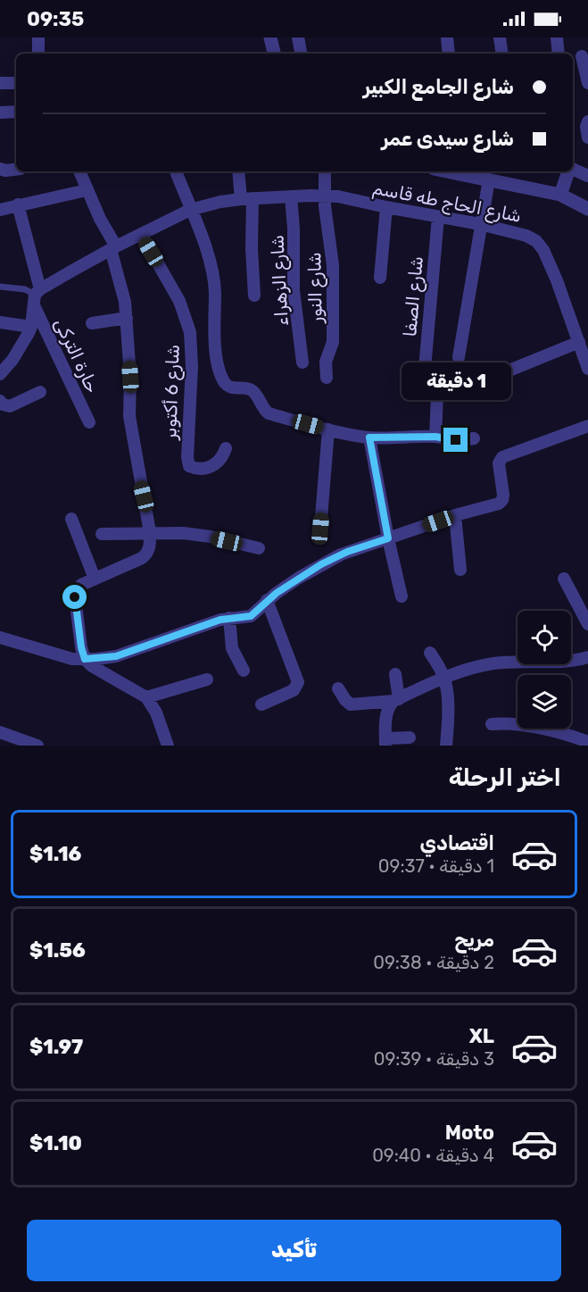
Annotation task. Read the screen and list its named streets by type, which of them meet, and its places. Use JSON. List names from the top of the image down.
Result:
{
  "streets": {
    "street": [
      "شارع الحاج طه قاسم",
      "شارع الزهراء",
      "شارع النور",
      "شارع الصفا",
      "حارة التركى",
      "شارع 6 أكتوبر"
    ]
  },
  "crossings": [
    ["شارع الحاج طه قاسم", "شارع الزهراء"],
    ["شارع الحاج طه قاسم", "شارع النور"],
    ["شارع الحاج طه قاسم", "شارع الصفا"],
    ["شارع الحاج طه قاسم", "حارة التركى"],
    ["شارع الحاج طه قاسم", "شارع 6 أكتوبر"]
  ],
  "page": {
    "status": "09:35",
    "banner": ["شارع الجامع الكبير", "شارع سيدى عمر"],
    "bubble": "1 دقيقة",
    "heading": "اختر الرحلة",
    "list": [
      {
        "name": "اقتصادي",
        "note": "1 دقيقة · 09:37",
        "value": "$1.16"
      },
      {
        "name": "مريح",
        "note": "2 دقيقة · 09:38",
        "value": "$1.56"
      },
      {
        "name": "XL",
        "note": "3 دقيقة · 09:39",
        "value": "$1.97"
      },
      {
        "name": "Moto",
        "note": "4 دقيقة · 09:40",
        "value": "$1.10"
      }
    ],
    "buttons": "تأكيد"
  }
}
